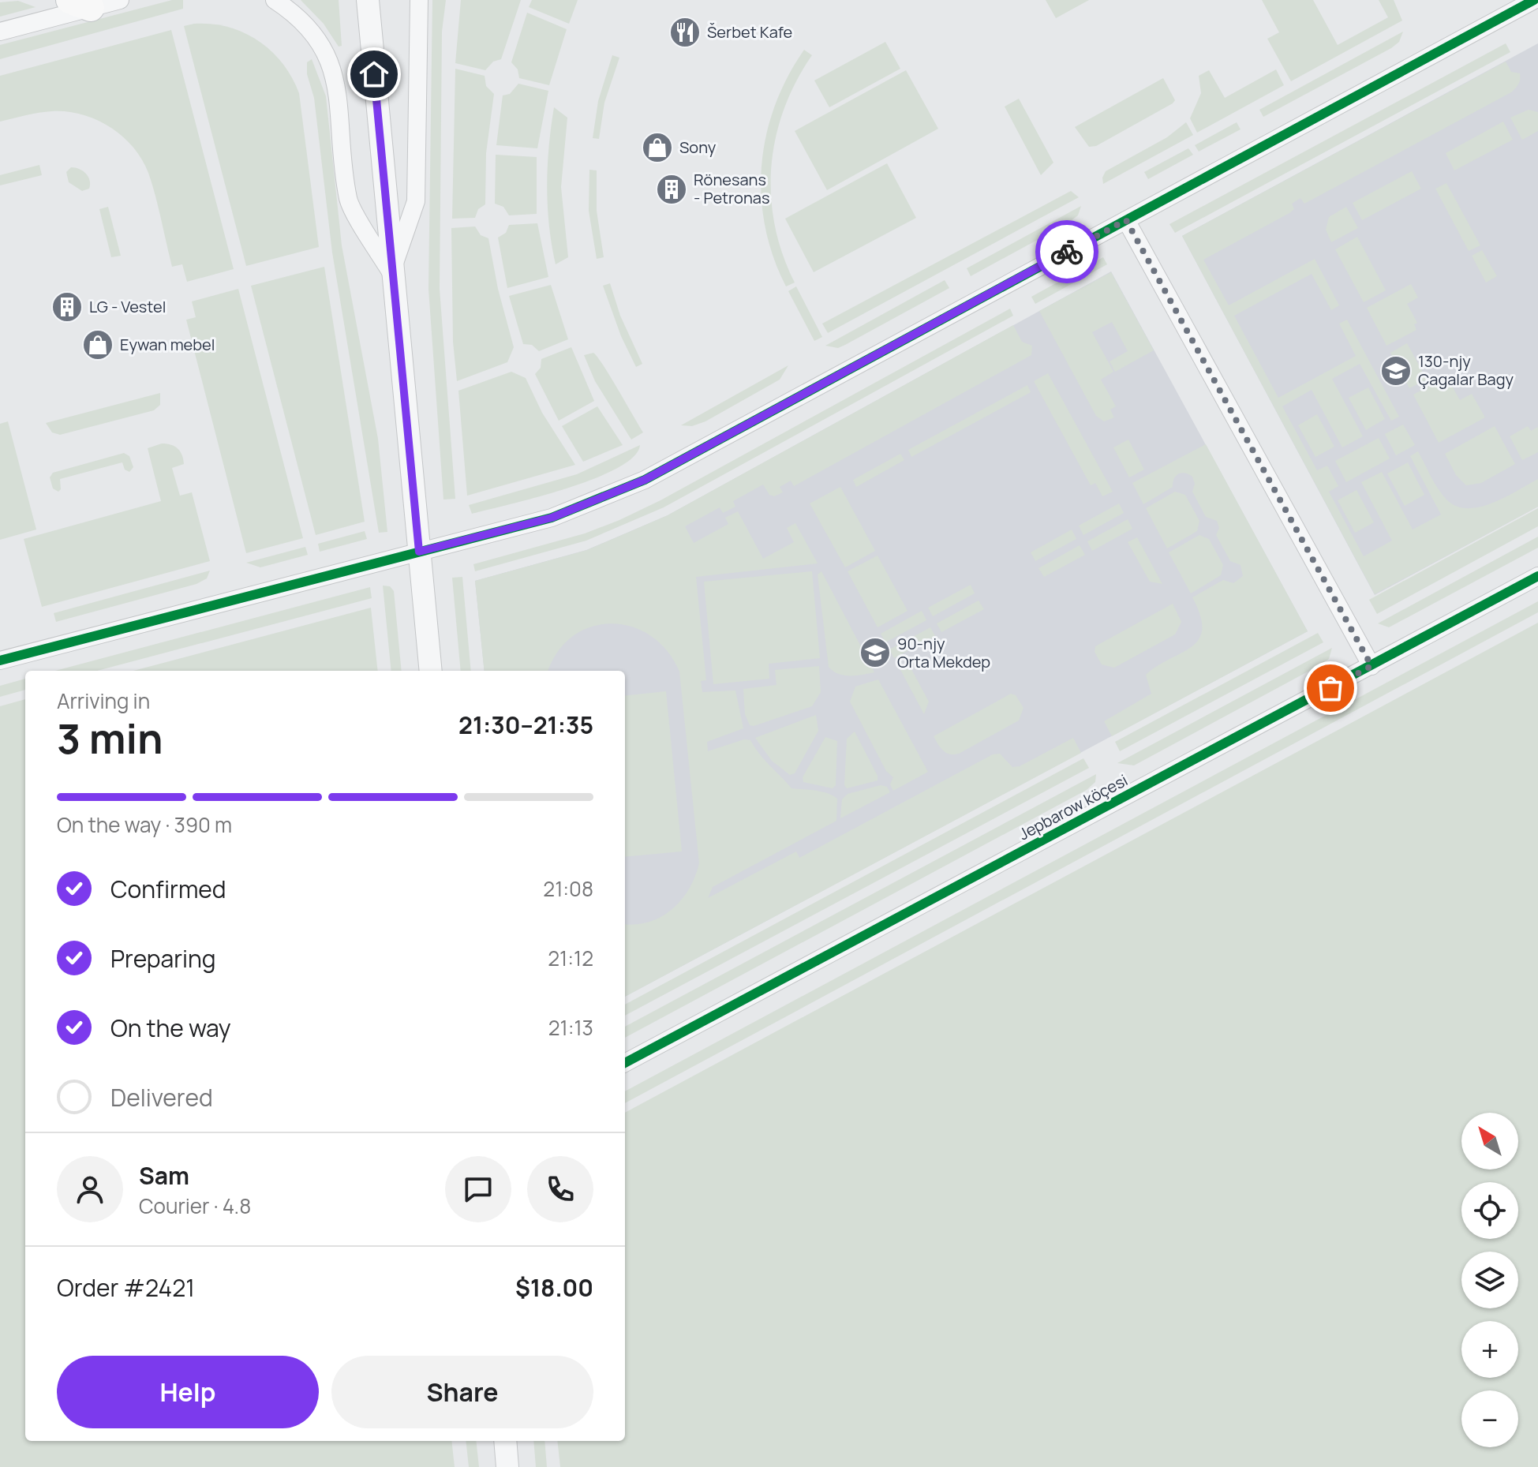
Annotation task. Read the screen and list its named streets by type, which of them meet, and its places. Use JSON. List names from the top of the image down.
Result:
{
  "streets": {
    "street": ["Jepbarow köçesi"]
  },
  "places": {
    "restaurant": ["Šerbet Kafe"],
    "shop": ["Sony", "Eywan mebel"],
    "building": ["Rönesans - Petronas", "LG - Vestel"],
    "school or university": ["130-njy Çagalar Bagy", "90-njy Orta Mekdep"]
  },
  "north": "top left",
  "page": {
    "heading": ["3 min", "Arriving in", "21:30–21:35"],
    "panel": [
      "Sam",
      "Courier · 4.8",
      "Order #2421",
      "$18.00"
    ],
    "bar": "On the way · 390 m",
    "list": [
      ["Confirmed", "21:08"],
      ["Preparing", "21:12"],
      ["On the way", "21:13"],
      "Delivered"
    ],
    "map_buttons": ["+", "−"],
    "buttons": ["Help", "Share"]
  }
}
